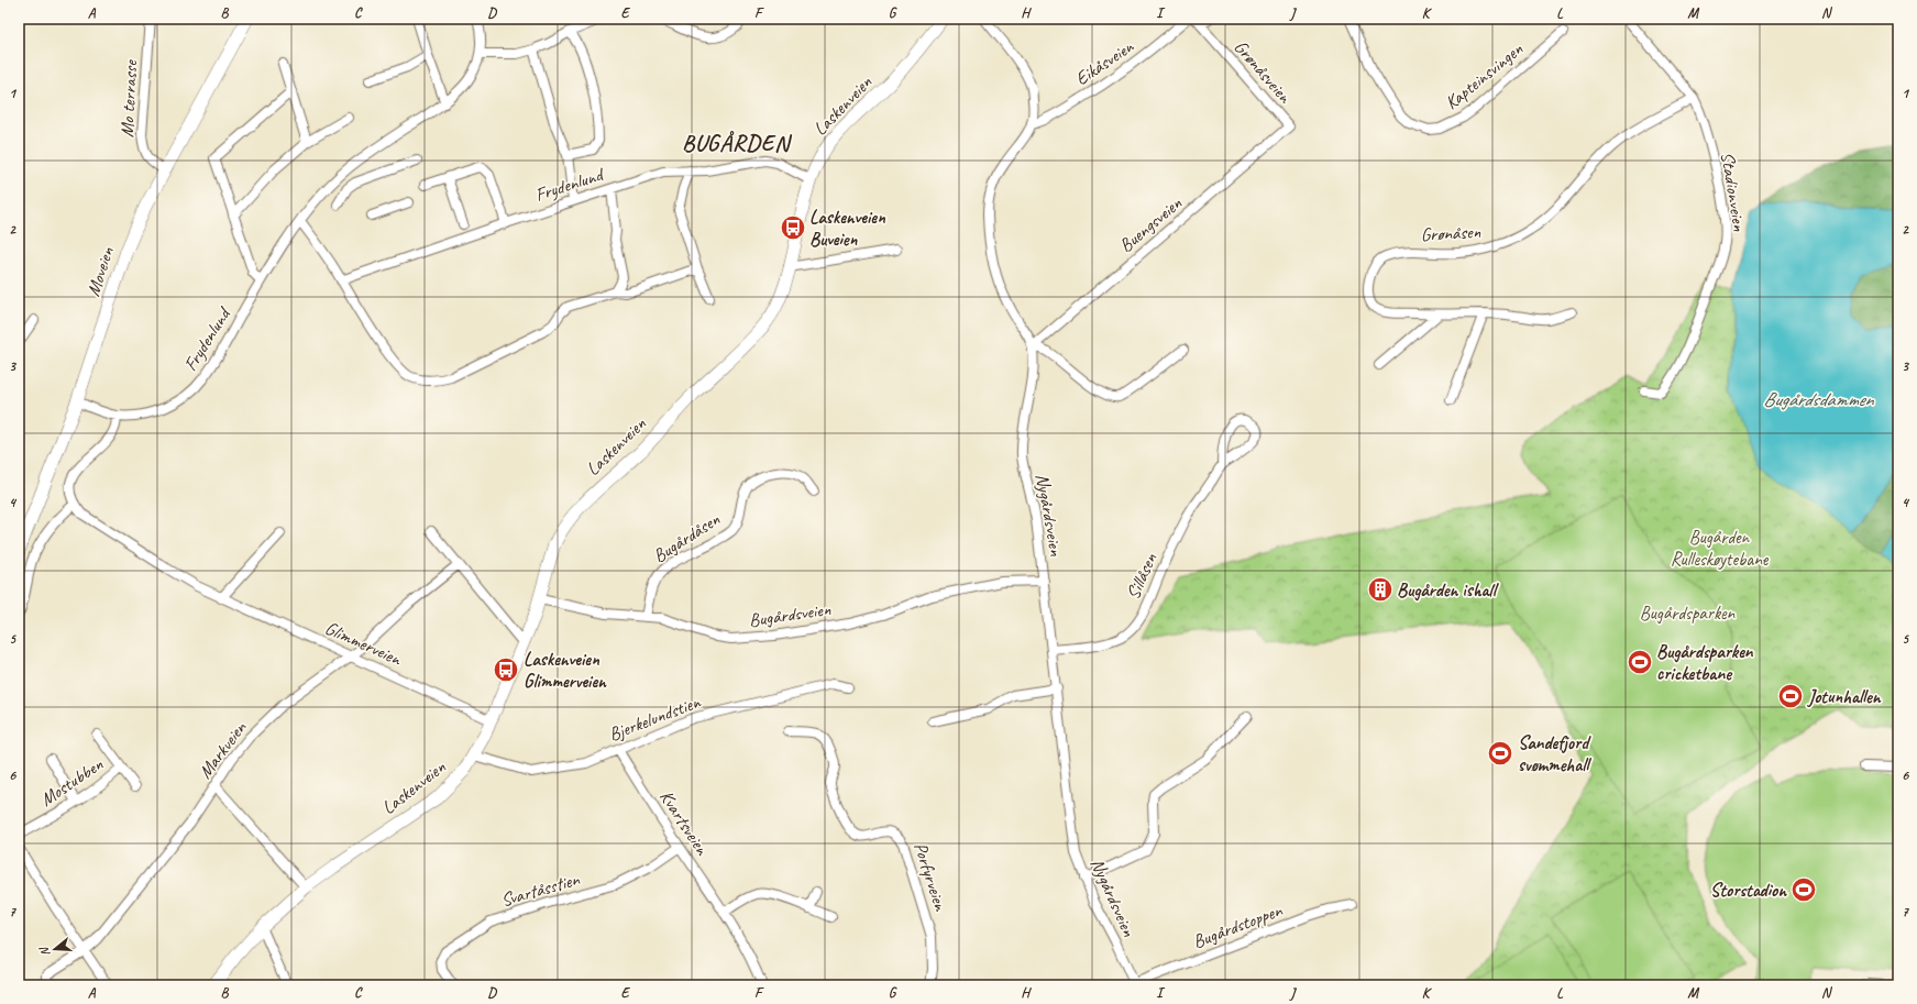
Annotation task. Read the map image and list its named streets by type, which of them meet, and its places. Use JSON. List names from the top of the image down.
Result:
{
  "streets": {
    "street": [
      "Eikåsveien",
      "Grønåsveien",
      "Kapteinsvingen",
      "Mo terrasse",
      "Laskenveien",
      "Frydenlund",
      "Stadionveien",
      "Buengsveien",
      "Grønåsen",
      "Moveien",
      "Nygårdsveien",
      "Bugårdåsen",
      "Sillåsen",
      "Bugårdsveien",
      "Glimmerveien",
      "Bjerkelundstien",
      "Markveien",
      "Mostubben",
      "Kvartsveien",
      "Porfyrveien",
      "Svartåsstien",
      "Bugårdstoppen"
    ]
  },
  "crossings": [
    ["Eikåsveien", "Nygårdsveien"],
    ["Grønåsveien", "Buengsveien"],
    ["Mo terrasse", "Moveien"],
    ["Laskenveien", "Frydenlund"],
    ["Laskenveien", "Bugårdsveien"],
    ["Laskenveien", "Glimmerveien"],
    ["Laskenveien", "Bjerkelundstien"],
    ["Frydenlund", "Moveien"],
    ["Stadionveien", "Grønåsen"],
    ["Buengsveien", "Nygårdsveien"],
    ["Nygårdsveien", "Sillåsen"],
    ["Nygårdsveien", "Bugårdsveien"],
    ["Nygårdsveien", "Bugårdstoppen"],
    ["Bugårdåsen", "Bugårdsveien"],
    ["Glimmerveien", "Markveien"],
    ["Bjerkelundstien", "Kvartsveien"],
    ["Kvartsveien", "Svartåsstien"]
  ],
  "districts": ["BUGÅRDEN"],
  "water": ["Bugårdsdammen"],
  "parks": ["Bugården Rulleskøytebane", "Bugårdsparken"],
  "places": {
    "bus stop": ["Laskenveien Buveien", "Laskenveien Glimmerveien"],
    "building": ["Bugården ishall"],
    "sports": [
      "Bugårdsparken cricketbane",
      "Jotunhallen",
      "Sandefjord svømmehall",
      "Storstadion"
    ]
  },
  "north": "left",
  "grid": {
    "columns": [
      "A",
      "B",
      "C",
      "D",
      "E",
      "F",
      "G",
      "H",
      "I",
      "J",
      "K",
      "L",
      "M",
      "N"
    ],
    "rows": [
      "1",
      "2",
      "3",
      "4",
      "5",
      "6",
      "7"
    ]
  }
}
